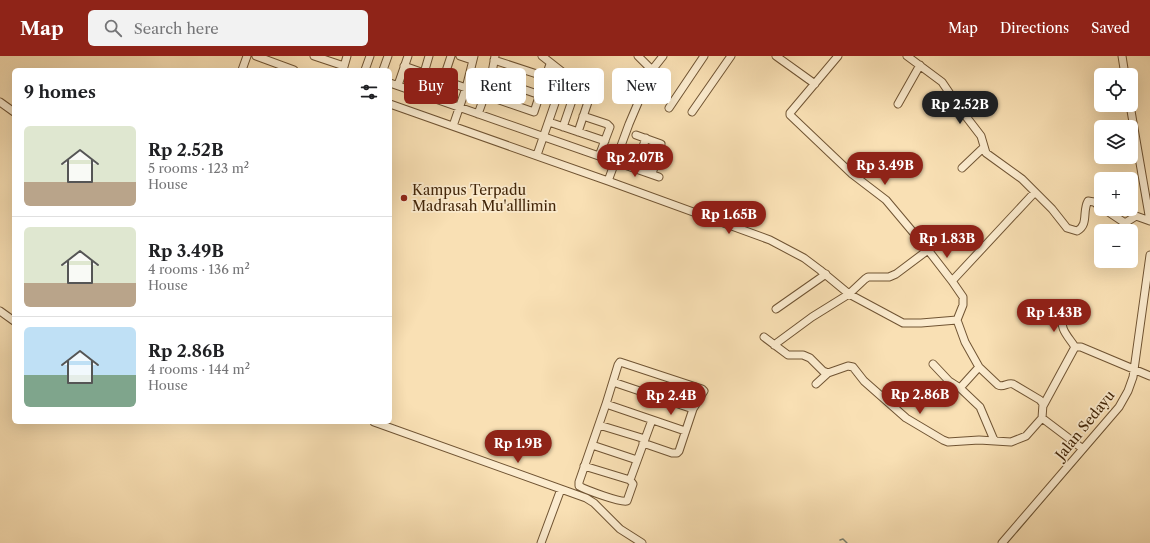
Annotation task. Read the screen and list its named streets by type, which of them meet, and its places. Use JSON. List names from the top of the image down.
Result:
{
  "streets": {
    "street": ["Jalan Sedayu"]
  },
  "places": ["Kampus Terpadu Madrasah Mu'alllimin"],
  "page": {
    "header": "Map",
    "search": "Search here",
    "nav": ["Map", "Directions", "Saved"],
    "map_buttons": ["+", "−"],
    "chip": [
      "Buy",
      "Rent",
      "Filters",
      "New"
    ],
    "heading": "9 homes",
    "price": [
      "Rp 2.52B",
      "Rp 2.07B",
      "Rp 3.49B",
      "Rp 1.65B",
      "Rp 1.83B",
      "Rp 1.43B",
      "Rp 2.86B",
      "Rp 2.4B",
      "Rp 1.9B"
    ],
    "list": [
      {
        "name": "Rp 2.52B",
        "note": "5 rooms · 123 m² · House"
      },
      {
        "name": "Rp 3.49B",
        "note": "4 rooms · 136 m² · House"
      },
      {
        "name": "Rp 2.86B",
        "note": "4 rooms · 144 m² · House"
      }
    ]
  }
}
